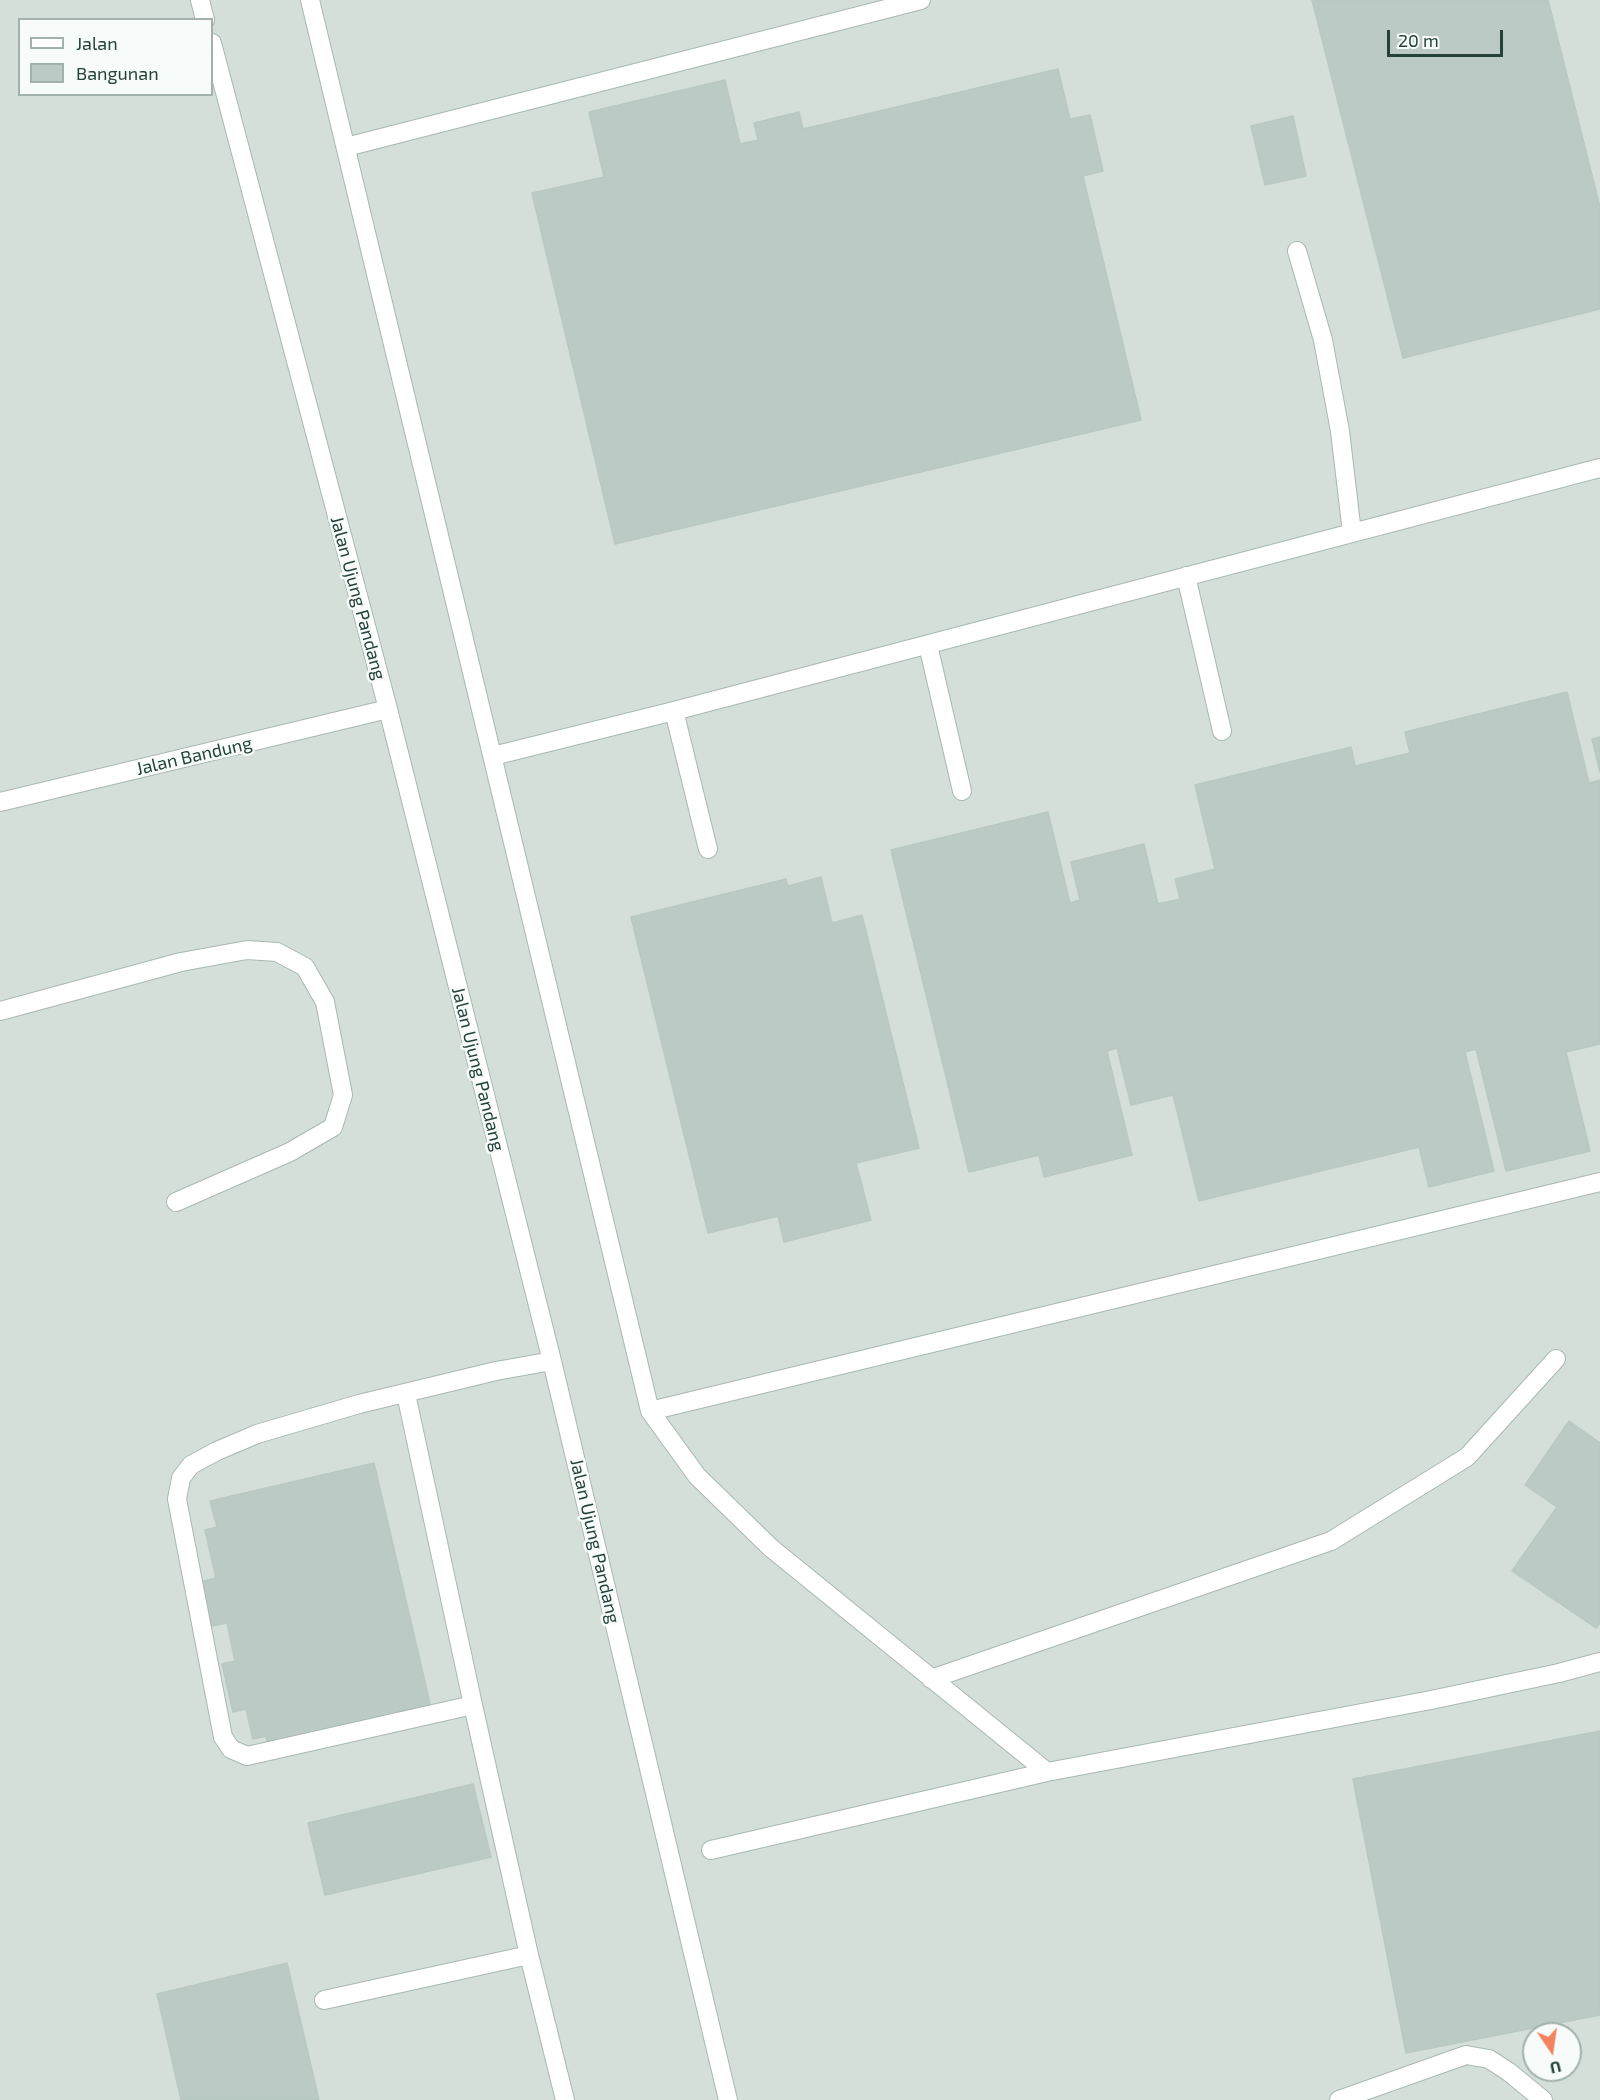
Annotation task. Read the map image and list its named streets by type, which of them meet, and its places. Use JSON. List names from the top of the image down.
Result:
{
  "streets": {
    "street": ["Jalan Ujung Pandang", "Jalan Bandung"]
  },
  "crossings": [
    ["Jalan Ujung Pandang", "Jalan Bandung"]
  ],
  "legend": ["Jalan", "Bangunan"],
  "scale_bar": "20 m",
  "north": "bottom"
}
